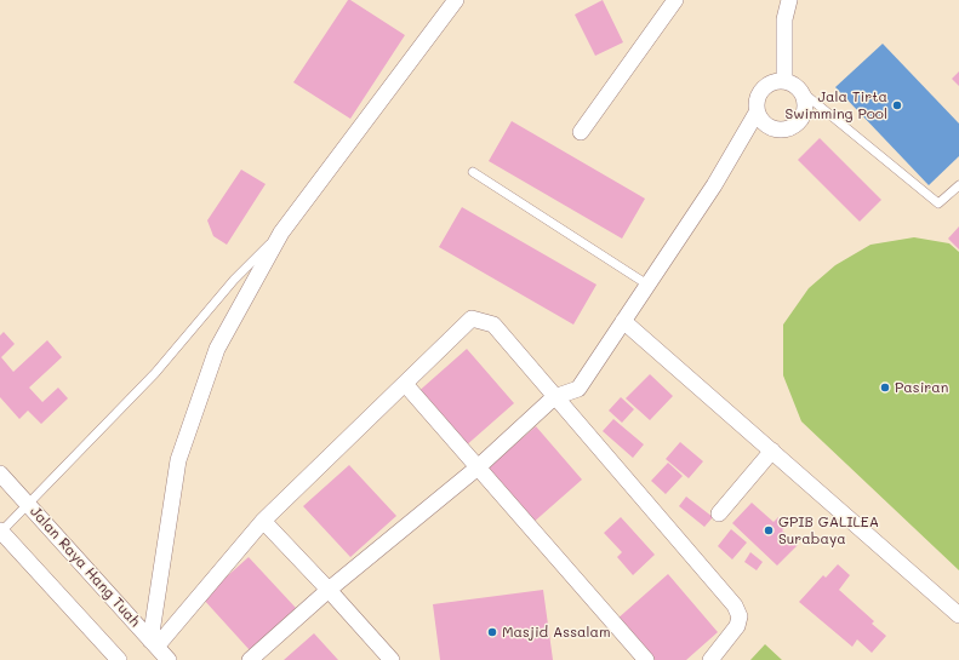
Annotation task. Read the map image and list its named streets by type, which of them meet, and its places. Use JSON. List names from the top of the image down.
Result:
{
  "streets": {
    "street": ["Jalan Raya Hang Tuah"]
  },
  "places": [
    "Jala Tirta Swimming Pool",
    "Pasiran",
    "GPIB GALILEA Surabaya",
    "Masjid Assalam"
  ]
}
